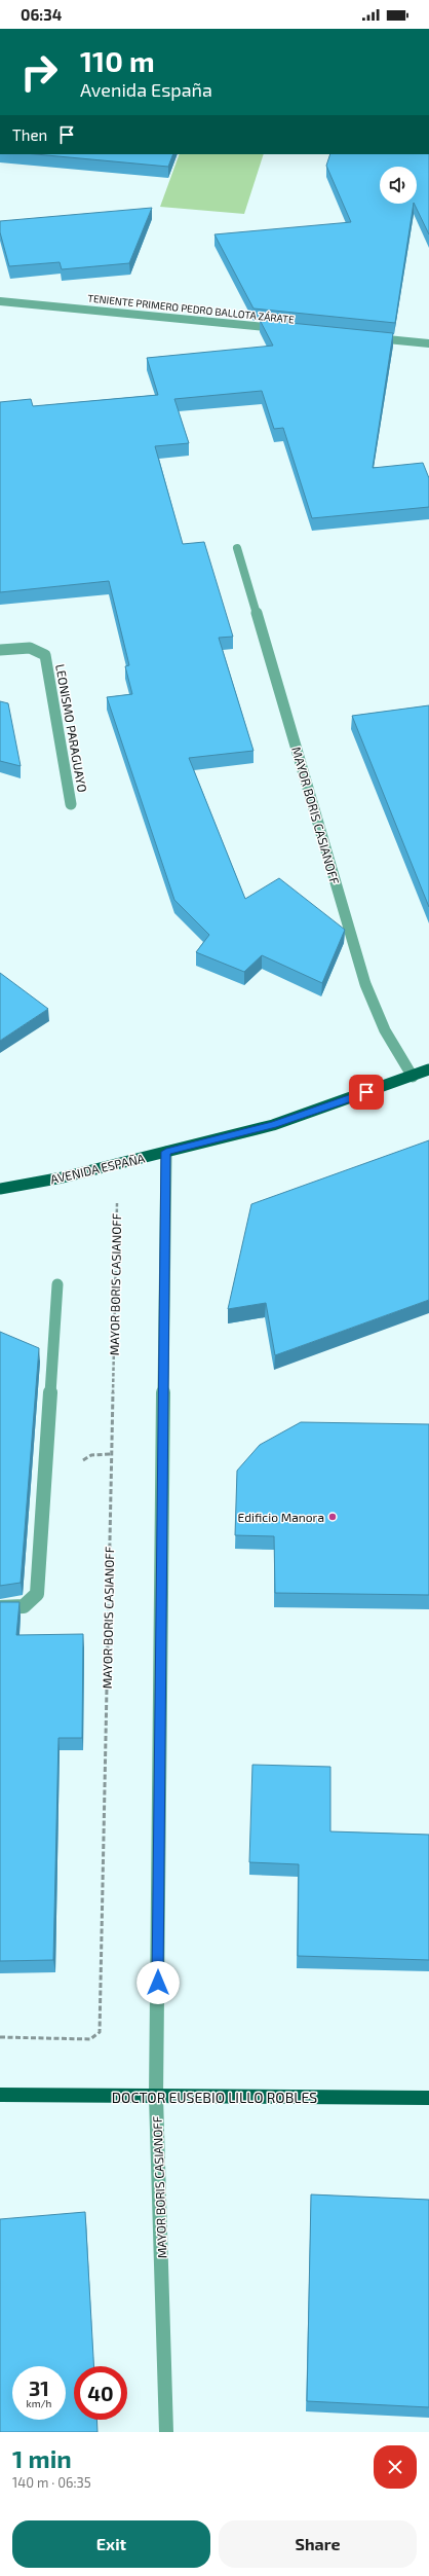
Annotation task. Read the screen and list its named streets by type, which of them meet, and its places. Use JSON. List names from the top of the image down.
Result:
{
  "streets": {
    "main road": ["AVENIDA ESPAÑA", "DOCTOR EUSEBIO LILLO ROBLES"],
    "street": ["TENIENTE PRIMERO PEDRO BALLOTA ZÁRATE", "LEONISMO PARAGUAYO", "MAYOR BORIS CASIANOFF"]
  },
  "crossings": [
    ["MAYOR BORIS CASIANOFF", "AVENIDA ESPAÑA"],
    ["MAYOR BORIS CASIANOFF", "DOCTOR EUSEBIO LILLO ROBLES"]
  ],
  "places": ["Edificio Manora"],
  "page": {
    "status": "06:34",
    "turn": ["110 m", "Avenida España"],
    "then": "Then",
    "speed": "31 km/h",
    "limit": "40",
    "heading": ["1 min", "140 m · 06:35"],
    "buttons": ["Exit", "Share"]
  }
}
